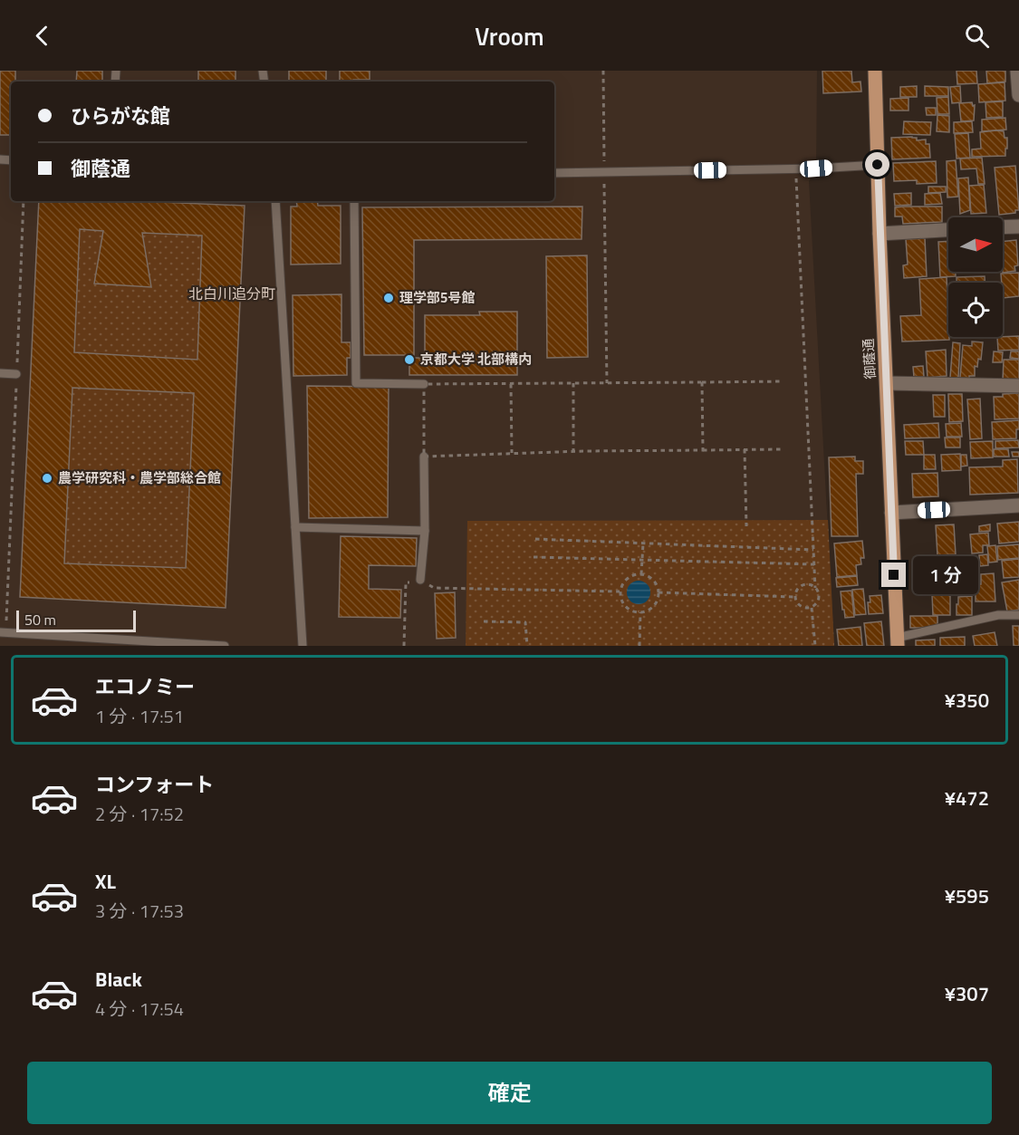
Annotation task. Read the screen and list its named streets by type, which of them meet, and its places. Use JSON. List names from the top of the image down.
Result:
{
  "streets": {
    "main road": ["御蔭通"]
  },
  "districts": ["北白川追分町"],
  "places": ["理学部5号館", "京都大学 北部構内", "農学研究科・農学部総合館"],
  "scale_bar": "50 m",
  "north": "right",
  "page": {
    "header": "Vroom",
    "banner": ["ひらがな館", "御蔭通"],
    "bubble": "1 分",
    "scale": "50 m",
    "list": [
      {
        "name": "エコノミー",
        "note": "1 分 · 17:51",
        "value": "¥350"
      },
      {
        "name": "コンフォート",
        "note": "2 分 · 17:52",
        "value": "¥472"
      },
      {
        "name": "XL",
        "note": "3 分 · 17:53",
        "value": "¥595"
      },
      {
        "name": "Black",
        "note": "4 分 · 17:54",
        "value": "¥307"
      }
    ],
    "buttons": "確定"
  }
}
